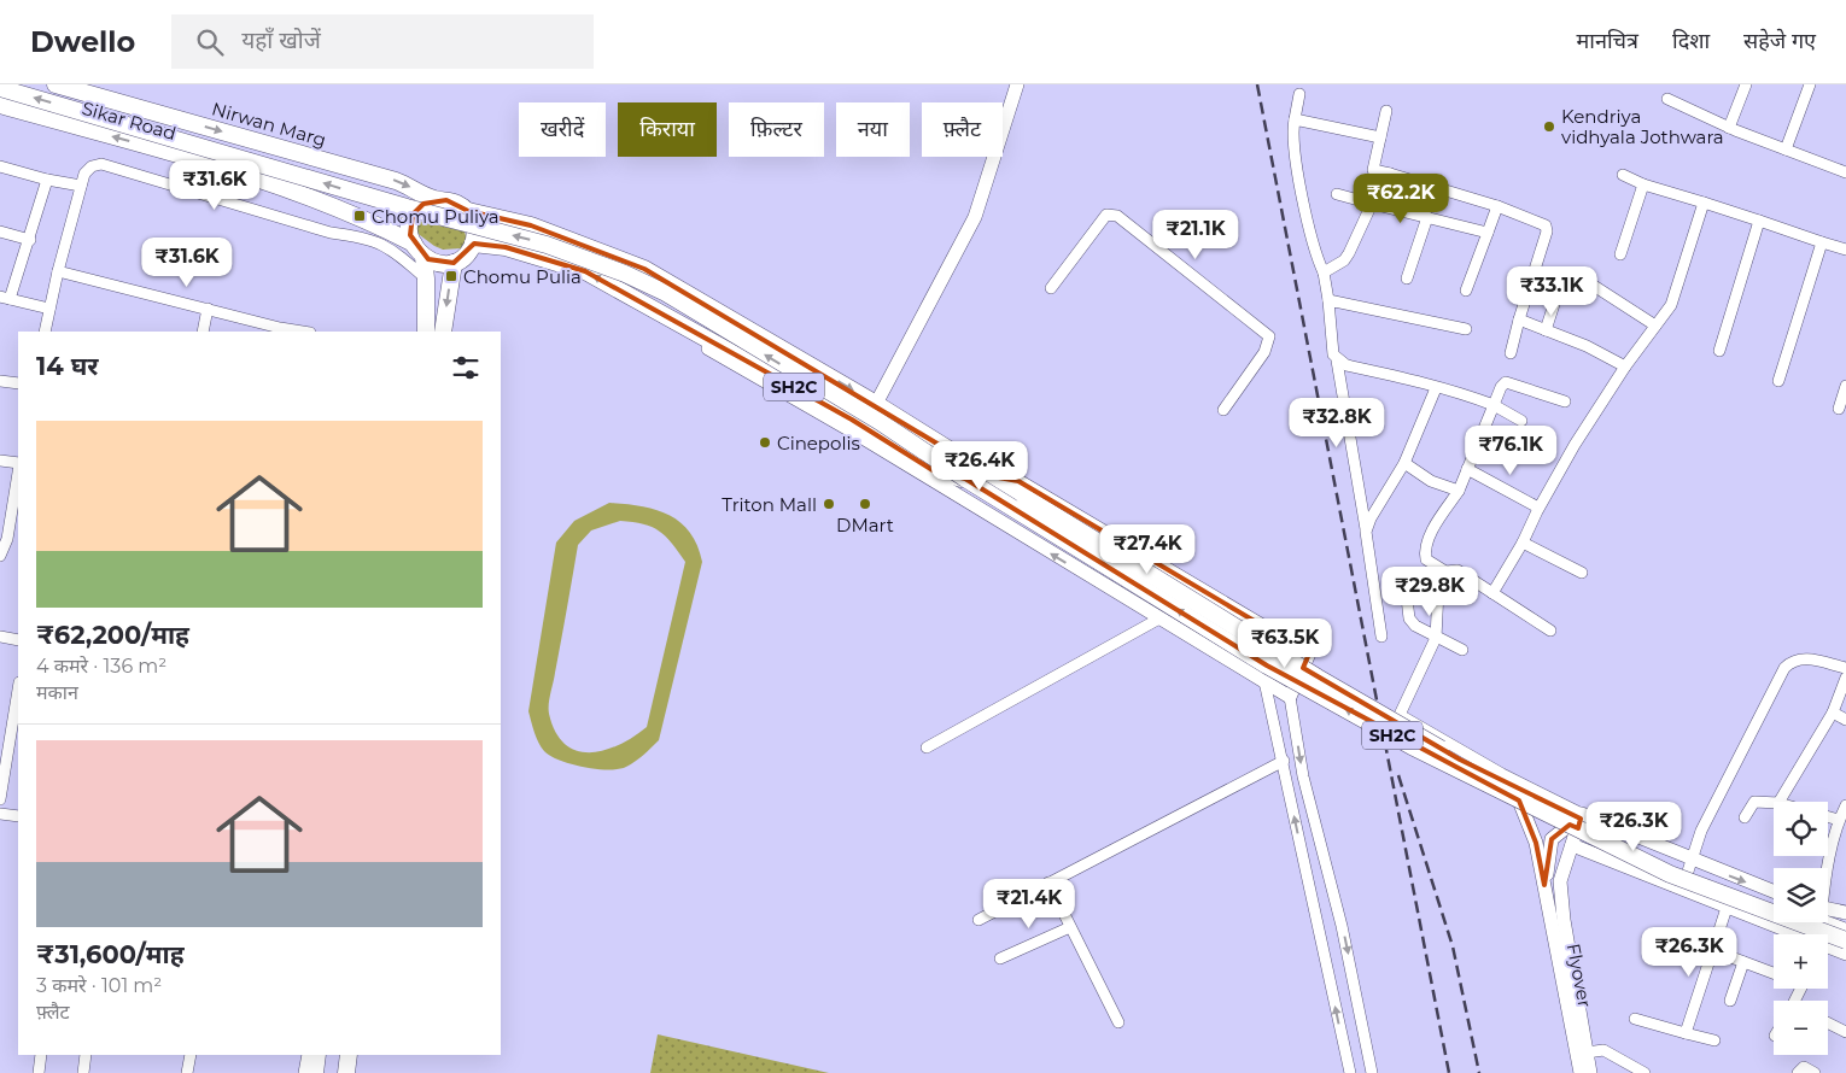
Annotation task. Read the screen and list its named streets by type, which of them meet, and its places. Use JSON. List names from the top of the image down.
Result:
{
  "streets": {
    "main road": ["Sikar Road", "Nirwan Marg", "SH2C"],
    "street": ["Flyover"]
  },
  "crossings": [
    ["Sikar Road", "Nirwan Marg"],
    ["Sikar Road", "SH2C"],
    ["Nirwan Marg", "SH2C"],
    ["SH2C", "Flyover"]
  ],
  "places": {
    "other": [
      "Kendriya vidhyala Jothwara",
      "Cinepolis",
      "Triton Mall",
      "DMart"
    ],
    "transit": ["Chomu Puliya", "Chomu Pulia"]
  },
  "page": {
    "header": "Dwello",
    "search": "यहाँ खोजें",
    "nav": ["मानचित्र", "दिशा", "सहेजे गए"],
    "chip": [
      "खरीदें",
      "किराया",
      "फ़िल्टर",
      "नया",
      "फ़्लैट"
    ],
    "price": [
      "₹31.6K",
      "₹62.2K",
      "₹21.1K",
      "₹31.6K",
      "₹33.1K",
      "₹32.8K",
      "₹76.1K",
      "₹26.4K",
      "₹27.4K",
      "₹29.8K",
      "₹63.5K",
      "₹26.3K",
      "₹21.4K",
      "₹26.3K"
    ],
    "heading": "14 घर",
    "list": [
      {
        "name": "₹62,200/माह",
        "note": "4 कमरे · 136 m² · मकान"
      },
      {
        "name": "₹31,600/माह",
        "note": "3 कमरे · 101 m² · फ़्लैट"
      }
    ],
    "map_buttons": ["+", "−"]
  }
}
